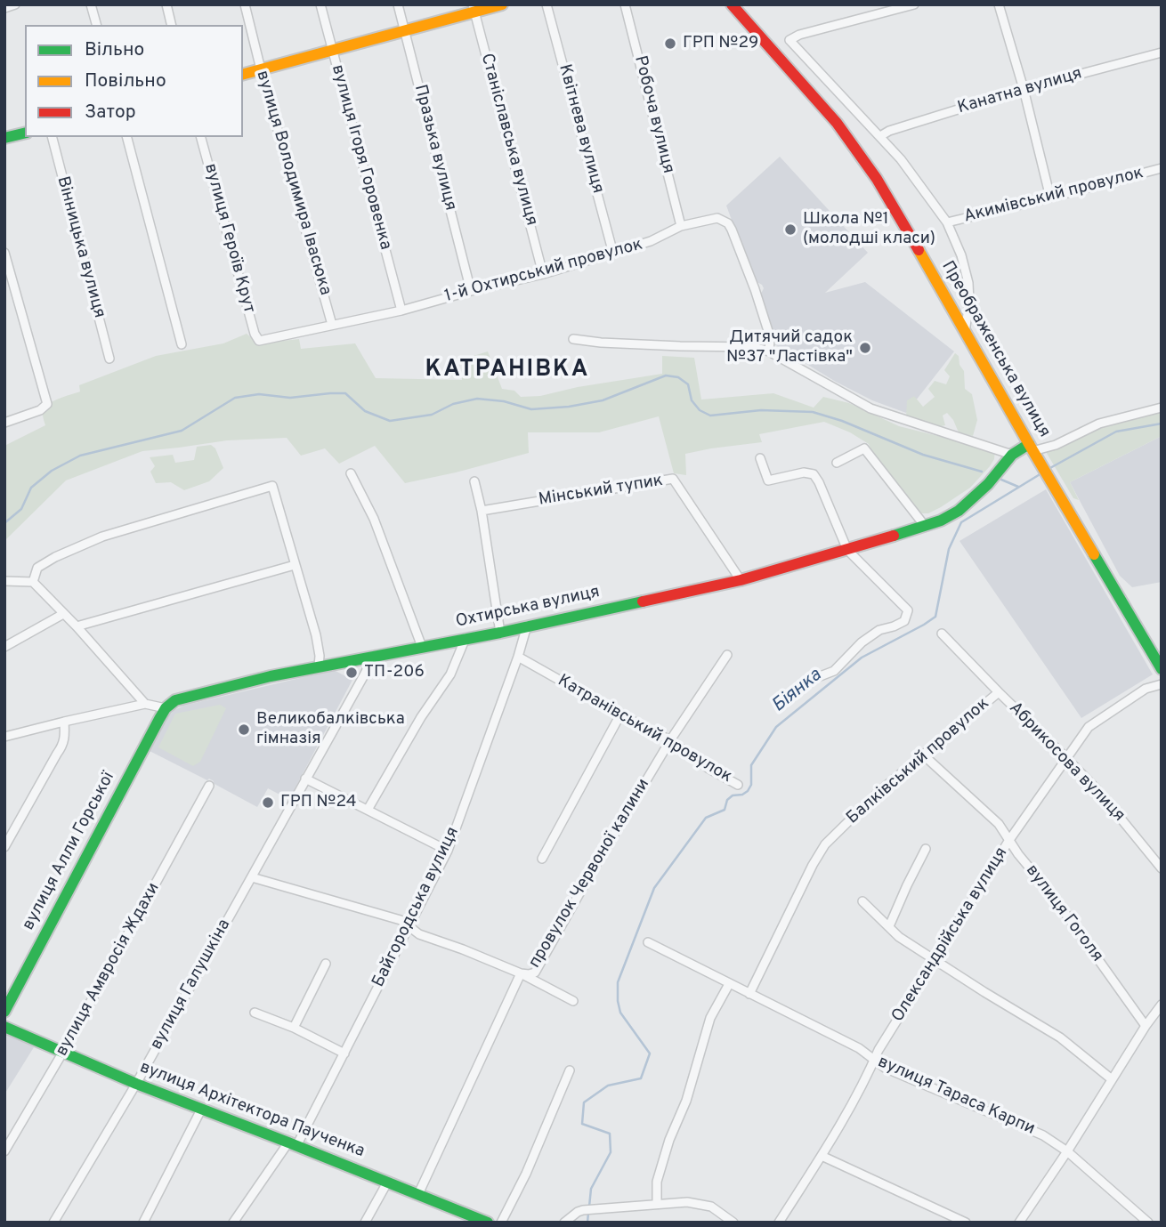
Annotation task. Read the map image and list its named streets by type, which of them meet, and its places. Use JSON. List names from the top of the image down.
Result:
{
  "streets": {
    "street": [
      "Канатна вулиця",
      "Робоча вулиця",
      "Квітнева вулиця",
      "Станіславська вулиця",
      "Празька вулиця",
      "вулиця Ігоря Горовенка",
      "вулиця Володимира Івасюка",
      "Акимівський провулок",
      "вулиця Героїв Крут",
      "Вінницька вулиця",
      "1-й Охтирський провулок",
      "Преображенська вулиця",
      "Мінський тупик",
      "Охтирська вулиця",
      "Катранівський провулок",
      "Балківський провулок",
      "Абрикосова вулиця",
      "вулиця Алли Горської",
      "провулок Червоної калини",
      "Байгородська вулиця",
      "вулиця Гоголя",
      "Олександрійська вулиця",
      "вулиця Амвросія Ждахи",
      "вулиця Галушкіна",
      "вулиця Тараса Карпи",
      "вулиця Архітектора Паученка"
    ]
  },
  "crossings": [
    ["Робоча вулиця", "1-й Охтирський провулок"],
    ["Квітнева вулиця", "1-й Охтирський провулок"],
    ["Станіславська вулиця", "1-й Охтирський провулок"],
    ["Празька вулиця", "1-й Охтирський провулок"],
    ["вулиця Ігоря Горовенка", "1-й Охтирський провулок"],
    ["вулиця Володимира Івасюка", "1-й Охтирський провулок"],
    ["вулиця Героїв Крут", "1-й Охтирський провулок"],
    ["Преображенська вулиця", "Охтирська вулиця"],
    ["Мінський тупик", "Охтирська вулиця"],
    ["Охтирська вулиця", "вулиця Алли Горської"],
    ["Охтирська вулиця", "Байгородська вулиця"],
    ["Охтирська вулиця", "вулиця Галушкіна"],
    ["Катранівський провулок", "провулок Червоної калини"],
    ["Катранівський провулок", "Байгородська вулиця"],
    ["Балківський провулок", "Абрикосова вулиця"],
    ["Балківський провулок", "вулиця Гоголя"],
    ["Балківський провулок", "вулиця Тараса Карпи"],
    ["Абрикосова вулиця", "Олександрійська вулиця"],
    ["провулок Червоної калини", "вулиця Архітектора Паученка"],
    ["Байгородська вулиця", "вулиця Архітектора Паученка"],
    ["вулиця Гоголя", "Олександрійська вулиця"],
    ["Олександрійська вулиця", "вулиця Тараса Карпи"],
    ["вулиця Амвросія Ждахи", "вулиця Архітектора Паученка"],
    ["вулиця Галушкіна", "вулиця Архітектора Паученка"]
  ],
  "districts": ["КАТРАНІВКА"],
  "water": ["Біянка"],
  "places": [
    "ГРП №29",
    "Школа №1 (молодші класи)",
    "Дитячий садок №37 \"Ластівка\"",
    "ТП-206",
    "Великобалківська гімназія",
    "ГРП №24"
  ],
  "legend": ["Вільно", "Повільно", "Затор"]
}
